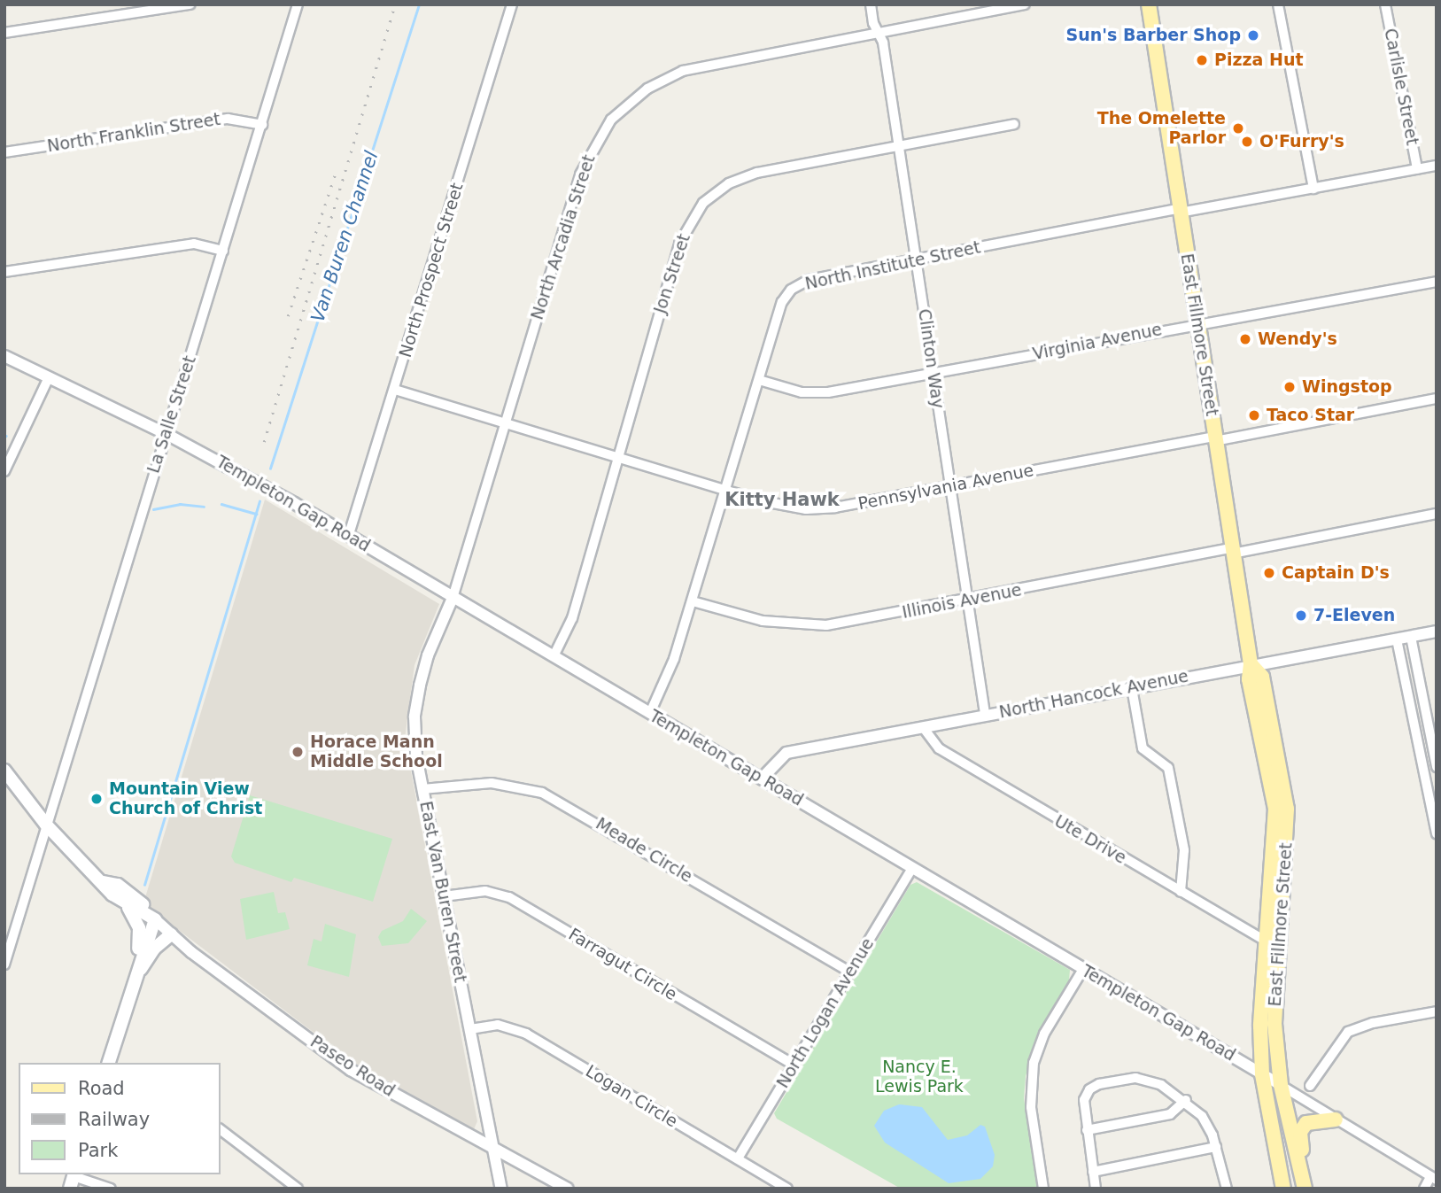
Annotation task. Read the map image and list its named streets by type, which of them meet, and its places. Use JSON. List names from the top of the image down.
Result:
{
  "streets": {
    "main road": ["East Fillmore Street", "Paseo Road"],
    "street": [
      "Carlisle Street",
      "North Franklin Street",
      "North Arcadia Street",
      "North Institute Street",
      "North Prospect Street",
      "Jon Street",
      "Virginia Avenue",
      "Clinton Way",
      "La Salle Street",
      "Pennsylvania Avenue",
      "Templeton Gap Road",
      "Illinois Avenue",
      "North Hancock Avenue",
      "Ute Drive",
      "Meade Circle",
      "East Van Buren Street",
      "Farragut Circle",
      "North Logan Avenue",
      "Logan Circle"
    ]
  },
  "crossings": [
    ["Carlisle Street", "North Institute Street"],
    ["North Franklin Street", "La Salle Street"],
    ["North Arcadia Street", "Clinton Way"],
    ["North Arcadia Street", "Pennsylvania Avenue"],
    ["North Arcadia Street", "Templeton Gap Road"],
    ["North Arcadia Street", "East Van Buren Street"],
    ["North Institute Street", "East Fillmore Street"],
    ["North Institute Street", "Virginia Avenue"],
    ["North Institute Street", "Clinton Way"],
    ["North Institute Street", "Pennsylvania Avenue"],
    ["North Institute Street", "Templeton Gap Road"],
    ["North Institute Street", "Illinois Avenue"],
    ["North Prospect Street", "Pennsylvania Avenue"],
    ["North Prospect Street", "Templeton Gap Road"],
    ["Jon Street", "Clinton Way"],
    ["Jon Street", "Pennsylvania Avenue"],
    ["Jon Street", "Templeton Gap Road"],
    ["East Fillmore Street", "Virginia Avenue"],
    ["East Fillmore Street", "Pennsylvania Avenue"],
    ["East Fillmore Street", "Templeton Gap Road"],
    ["East Fillmore Street", "Illinois Avenue"],
    ["East Fillmore Street", "North Hancock Avenue"],
    ["East Fillmore Street", "Ute Drive"],
    ["Virginia Avenue", "Clinton Way"],
    ["Clinton Way", "Pennsylvania Avenue"],
    ["Clinton Way", "Illinois Avenue"],
    ["Clinton Way", "North Hancock Avenue"],
    ["La Salle Street", "Templeton Gap Road"],
    ["La Salle Street", "Paseo Road"],
    ["Templeton Gap Road", "North Hancock Avenue"],
    ["Templeton Gap Road", "East Van Buren Street"],
    ["Templeton Gap Road", "North Logan Avenue"],
    ["North Hancock Avenue", "Ute Drive"],
    ["Meade Circle", "East Van Buren Street"],
    ["Meade Circle", "North Logan Avenue"],
    ["East Van Buren Street", "Farragut Circle"],
    ["East Van Buren Street", "Paseo Road"],
    ["East Van Buren Street", "Logan Circle"],
    ["Farragut Circle", "North Logan Avenue"],
    ["North Logan Avenue", "Logan Circle"]
  ],
  "districts": ["Kitty Hawk"],
  "water": ["Van Buren Channel"],
  "parks": ["Nancy E. Lewis Park"],
  "places": [
    "Sun's Barber Shop",
    "Pizza Hut",
    "The Omelette Parlor",
    "O'Furry's",
    "Wendy's",
    "Wingstop",
    "Taco Star",
    "Captain D's",
    "7-Eleven",
    "Horace Mann Middle School",
    "Mountain View Church of Christ"
  ],
  "legend": ["Road", "Railway", "Park"]
}
